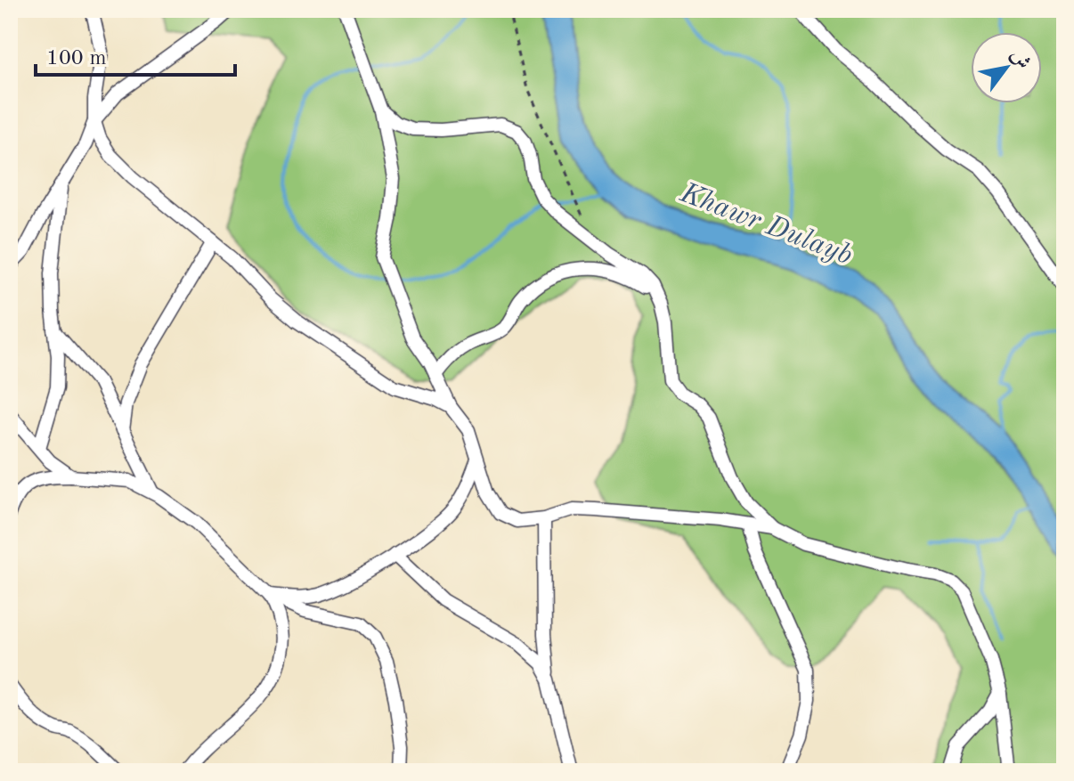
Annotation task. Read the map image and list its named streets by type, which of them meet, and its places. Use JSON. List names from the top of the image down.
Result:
{
  "water": ["Khawr Dulayb"],
  "scale_bar": "100 m",
  "north": "top right"
}
